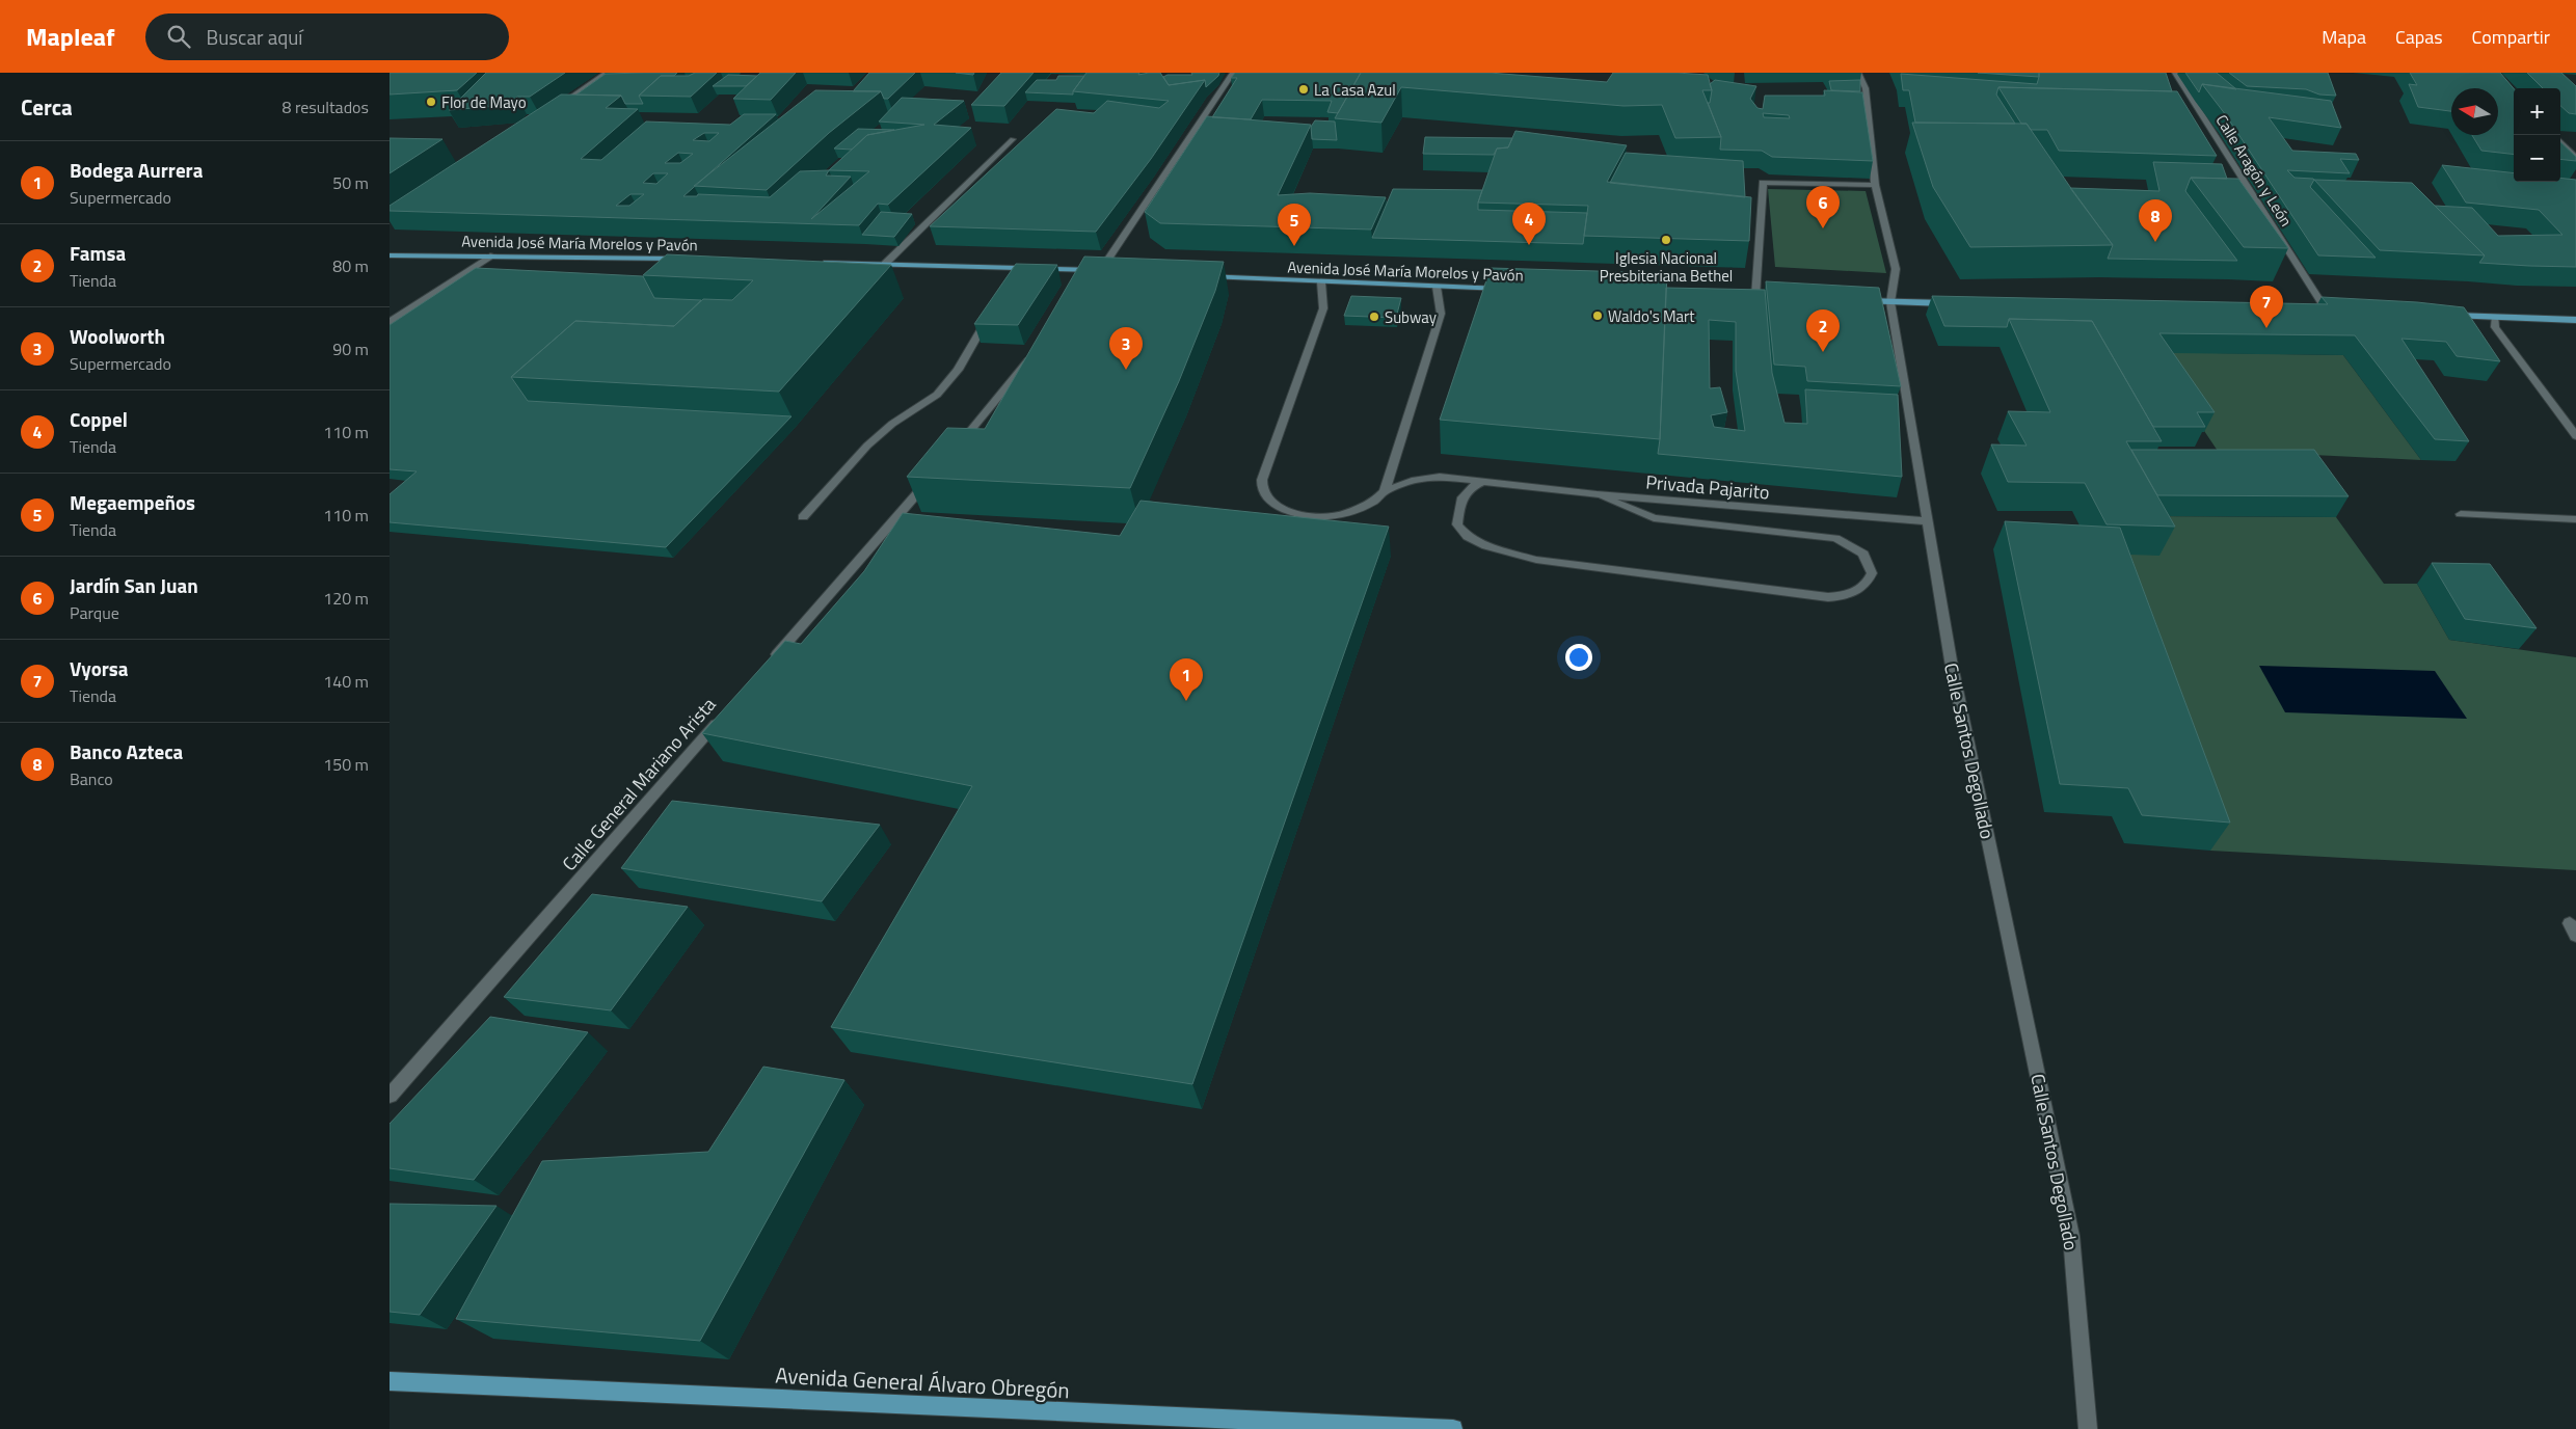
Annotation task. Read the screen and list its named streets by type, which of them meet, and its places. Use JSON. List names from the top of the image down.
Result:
{
  "streets": {
    "main road": ["Avenida José María Morelos y Pavón", "Avenida General Álvaro Obregón"],
    "street": [
      "Calle Aragón y León",
      "Privada Pajarito",
      "Calle Santos Degollado",
      "Calle General Mariano Arista"
    ]
  },
  "crossings": [
    ["Avenida José María Morelos y Pavón", "Privada Pajarito"],
    ["Privada Pajarito", "Calle Santos Degollado"]
  ],
  "places": [
    "La Casa Azul",
    "Flor de Mayo",
    "Iglesia Nacional Presbiteriana Bethel",
    "Waldo's Mart",
    "Subway"
  ],
  "north": "left",
  "page": {
    "header": "Mapleaf",
    "search": "Buscar aquí",
    "nav": ["Mapa", "Capas", "Compartir"],
    "heading": ["Cerca", "8 resultados"],
    "map_buttons": ["+", "−"],
    "list": [
      {
        "mark": "1",
        "name": "Bodega Aurrera",
        "note": "Supermercado",
        "value": "50 m"
      },
      {
        "mark": "2",
        "name": "Famsa",
        "note": "Tienda",
        "value": "80 m"
      },
      {
        "mark": "3",
        "name": "Woolworth",
        "note": "Supermercado",
        "value": "90 m"
      },
      {
        "mark": "4",
        "name": "Coppel",
        "note": "Tienda",
        "value": "110 m"
      },
      {
        "mark": "5",
        "name": "Megaempeños",
        "note": "Tienda",
        "value": "110 m"
      },
      {
        "mark": "6",
        "name": "Jardín San Juan",
        "note": "Parque",
        "value": "120 m"
      },
      {
        "mark": "7",
        "name": "Vyorsa",
        "note": "Tienda",
        "value": "140 m"
      },
      {
        "mark": "8",
        "name": "Banco Azteca",
        "note": "Banco",
        "value": "150 m"
      }
    ],
    "pins": [
      "6",
      "8",
      "4",
      "5",
      "7",
      "2",
      "3",
      "1"
    ]
  }
}
